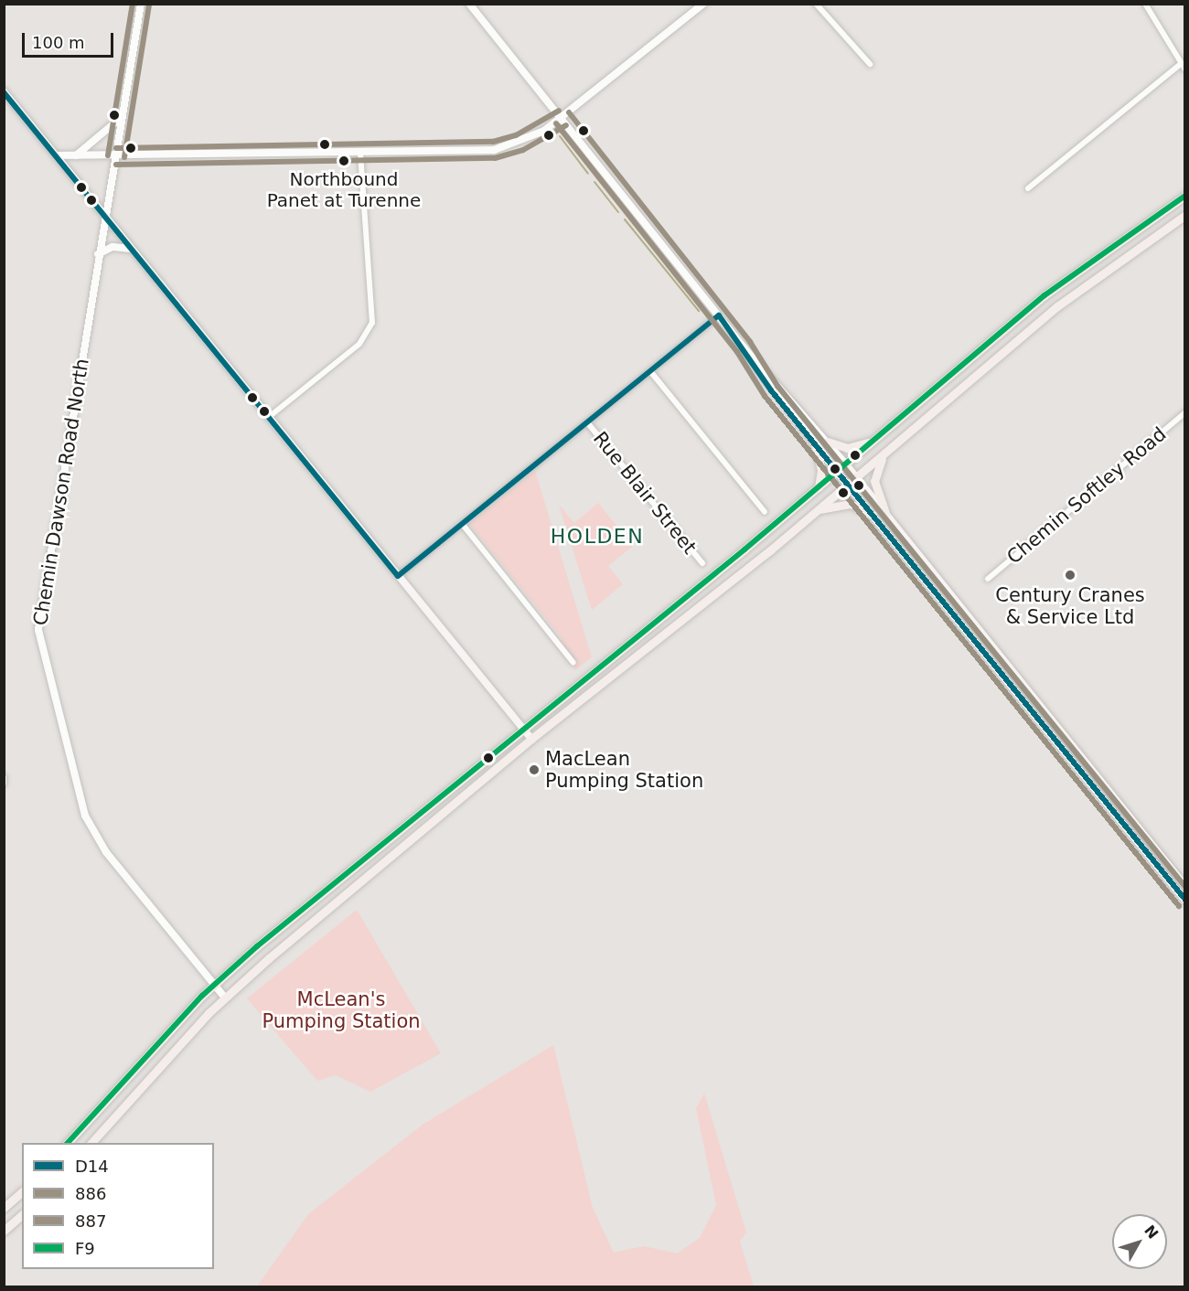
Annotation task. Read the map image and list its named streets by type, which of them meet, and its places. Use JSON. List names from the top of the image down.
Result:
{
  "streets": {
    "street": ["Chemin Dawson Road North", "Rue Blair Street", "Chemin Softley Road"]
  },
  "districts": ["HOLDEN"],
  "parks": ["McLean's Pumping Station"],
  "places": ["Northbound Panet at Turenne", "Century Cranes & Service Ltd", "MacLean Pumping Station"],
  "lines": [
    "transit line 887",
    "transit line 886",
    "transit line D14",
    "transit line F9"
  ],
  "legend": [
    "D14",
    "886",
    "887",
    "F9"
  ],
  "scale_bar": "100 m",
  "north": "top right"
}
